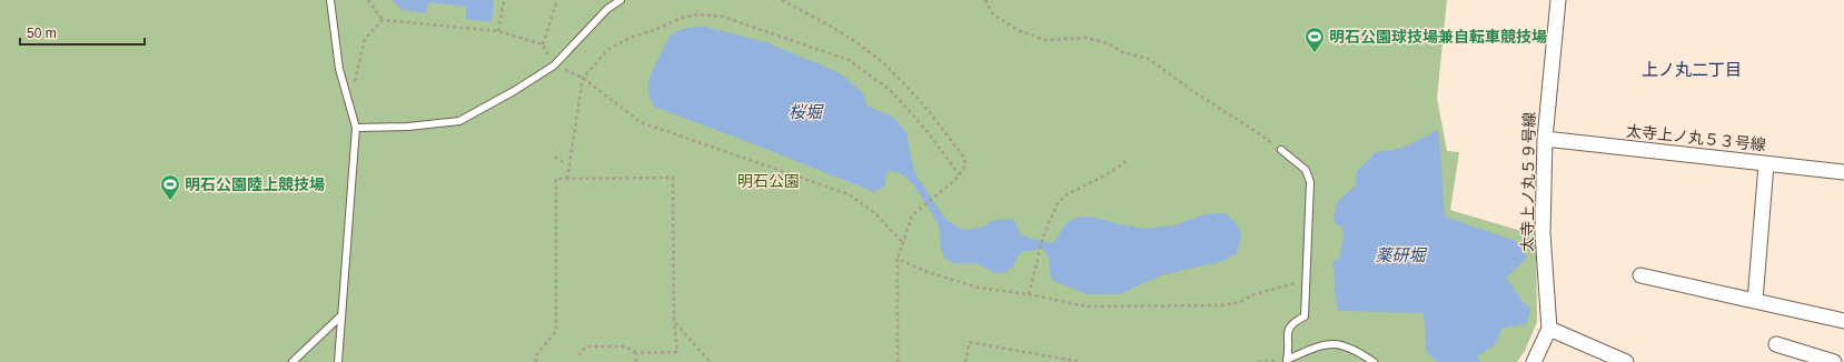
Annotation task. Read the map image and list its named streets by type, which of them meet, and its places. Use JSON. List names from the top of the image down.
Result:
{
  "streets": {
    "street": ["太寺上ノ丸５３号線", "太寺上ノ丸５９号線"]
  },
  "crossings": [
    ["太寺上ノ丸５３号線", "太寺上ノ丸５９号線"]
  ],
  "districts": ["上ノ丸二丁目"],
  "water": ["桜堀", "薬研堀"],
  "parks": ["明石公園"],
  "places": {
    "sports": ["明石公園球技場兼自転車競技場", "明石公園陸上競技場"]
  },
  "scale_bar": "50 m"
}
